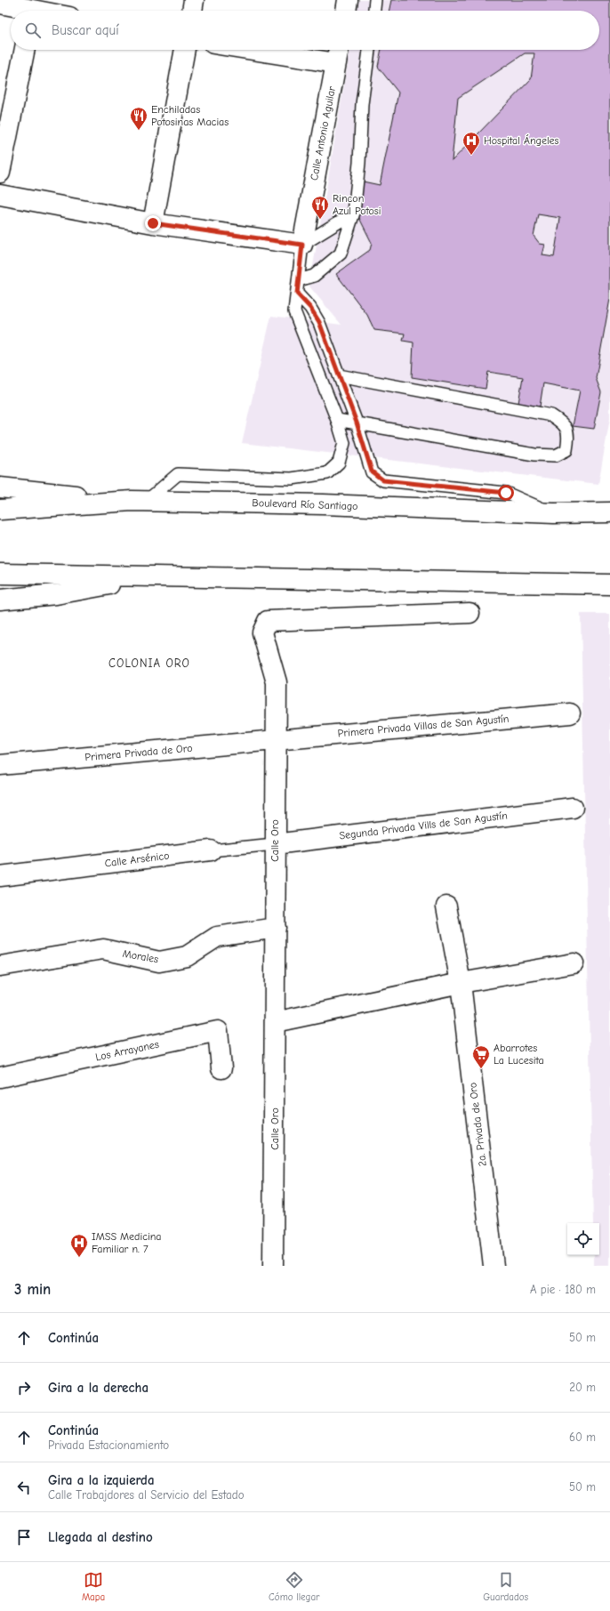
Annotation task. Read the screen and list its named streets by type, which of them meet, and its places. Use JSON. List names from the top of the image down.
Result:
{
  "streets": {
    "street": [
      "Calle Antonio Aguilar",
      "Boulevard Río Santiago",
      "Primera Privada Villas de San Agustín",
      "Primera Privada de Oro",
      "Segunda Privada Vills de San Agustín",
      "Calle Oro",
      "Calle Arsénico",
      "Morales",
      "Los Arrayanes",
      "2a. Privada de Oro"
    ]
  },
  "crossings": [
    ["Primera Privada Villas de San Agustín", "Primera Privada de Oro"],
    ["Primera Privada Villas de San Agustín", "Calle Oro"],
    ["Primera Privada de Oro", "Calle Oro"],
    ["Segunda Privada Vills de San Agustín", "Calle Oro"],
    ["Segunda Privada Vills de San Agustín", "Calle Arsénico"],
    ["Calle Oro", "Calle Arsénico"],
    ["Calle Oro", "Morales"]
  ],
  "districts": ["COLONIA ORO"],
  "places": {
    "restaurant": ["Enchiladas Potosinas Macias", "Rincon Azul Potosi"],
    "hospital": ["Hospital Ángeles", "IMSS Medicina Familiar n. 7"],
    "supermarket": ["Abarrotes La Lucesita"]
  },
  "page": {
    "search": "Buscar aquí",
    "heading": ["3 min", "A pie · 180 m"],
    "list": [
      ["Continúa", "50 m"],
      ["Gira a la derecha", "20 m"],
      ["Continúa", "Privada Estacionamiento", "60 m"],
      ["Gira a la izquierda", "Calle Trabajdores al Servicio del Estado", "50 m"],
      "Llegada al destino"
    ],
    "nav": ["Mapa", "Cómo llegar", "Guardados"]
  }
}
